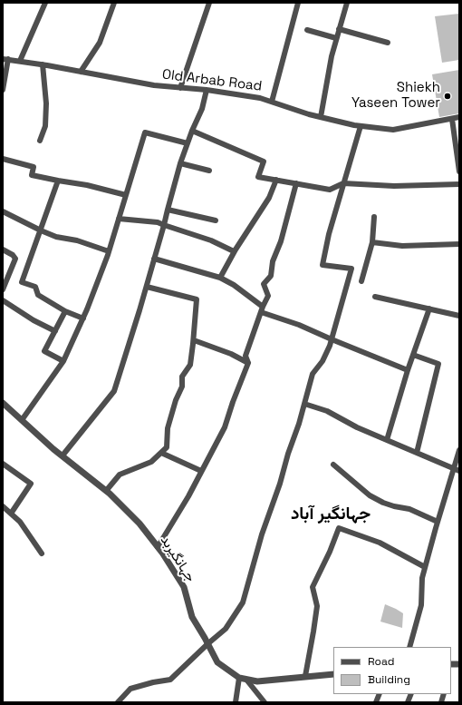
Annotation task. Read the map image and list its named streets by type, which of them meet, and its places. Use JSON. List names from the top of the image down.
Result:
{
  "streets": {
    "street": ["Old Arbab Road", "جہانگیربد"]
  },
  "districts": ["جہانگیر آباد"],
  "places": ["Shiekh Yaseen Tower"],
  "legend": ["Road", "Building"]
}
